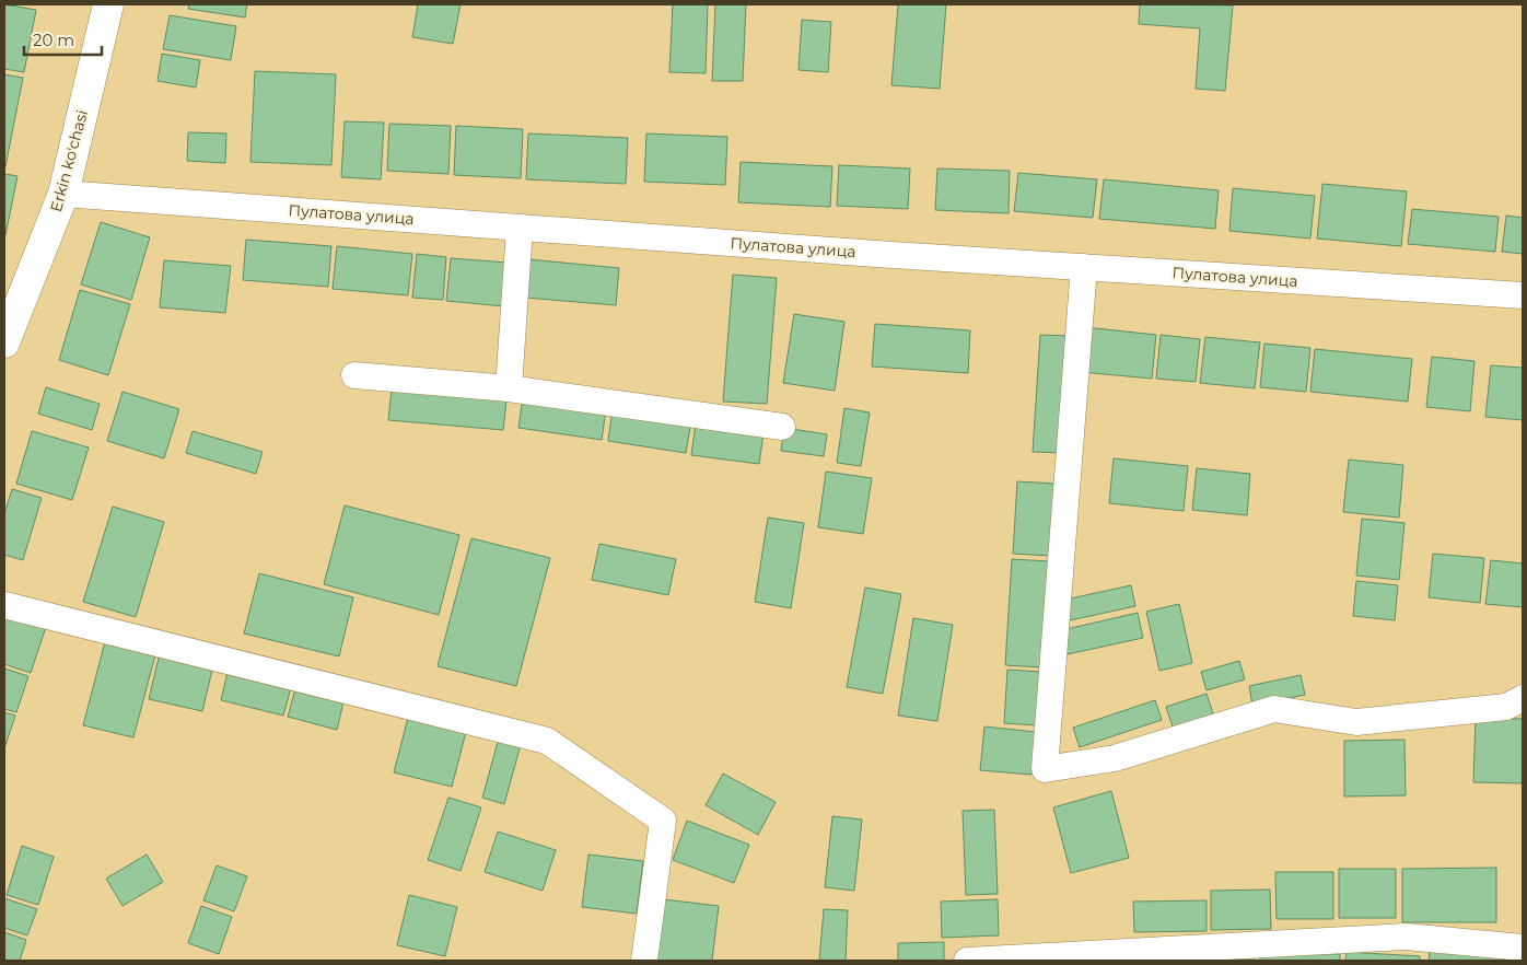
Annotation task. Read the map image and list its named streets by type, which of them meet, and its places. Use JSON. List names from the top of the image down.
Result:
{
  "streets": {
    "main road": ["Erkin ko'chasi"],
    "street": ["Пулатова улица"]
  },
  "crossings": [
    ["Erkin ko'chasi", "Пулатова улица"]
  ],
  "scale_bar": "20 m"
}
